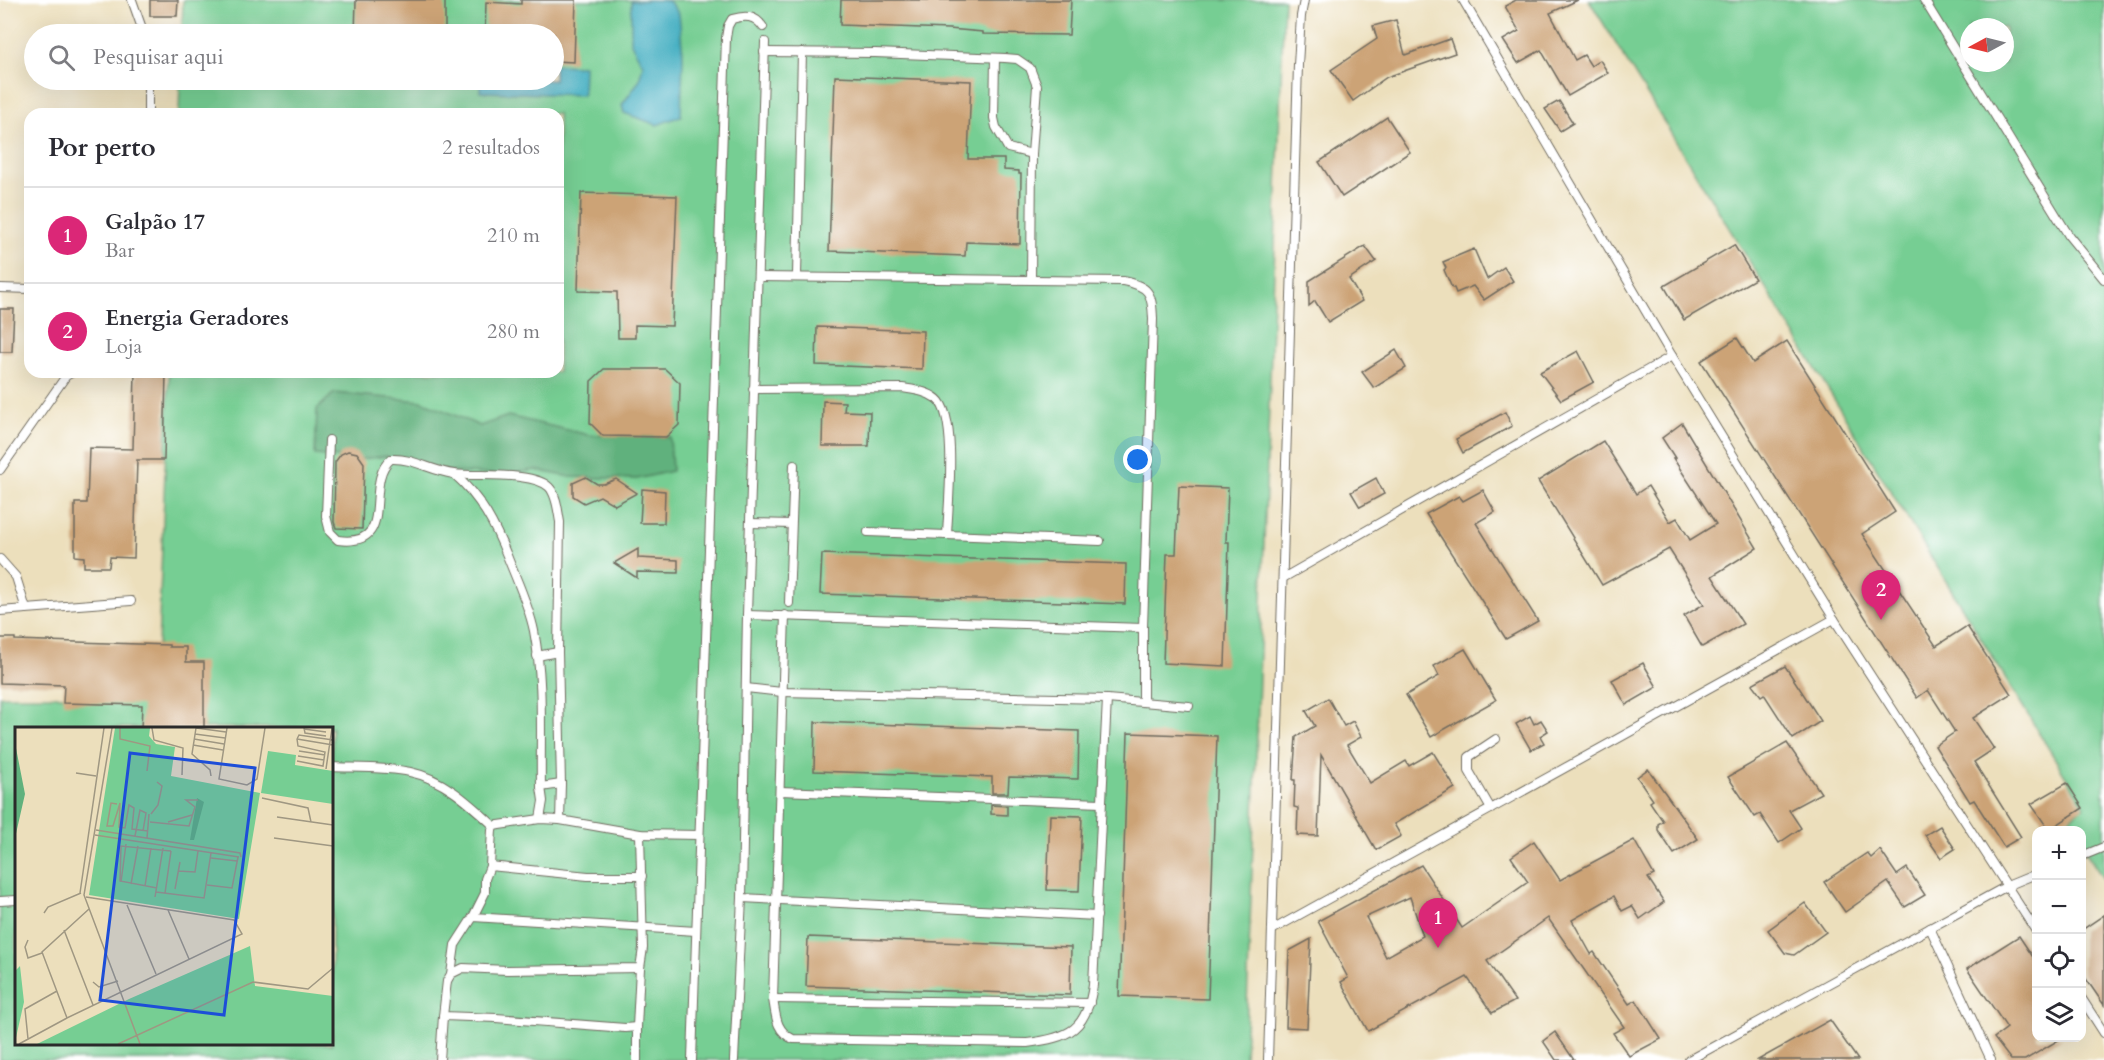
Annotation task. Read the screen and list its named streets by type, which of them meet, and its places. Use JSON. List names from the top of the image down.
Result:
{
  "north": "left",
  "page": {
    "search": "Pesquisar aqui",
    "heading": ["Por perto", "2 resultados"],
    "list": [
      {
        "mark": "1",
        "name": "Galpão 17",
        "note": "Bar",
        "value": "210 m"
      },
      {
        "mark": "2",
        "name": "Energia Geradores",
        "note": "Loja",
        "value": "280 m"
      }
    ],
    "pins": ["2", "1"],
    "map_buttons": ["+", "−"]
  }
}
